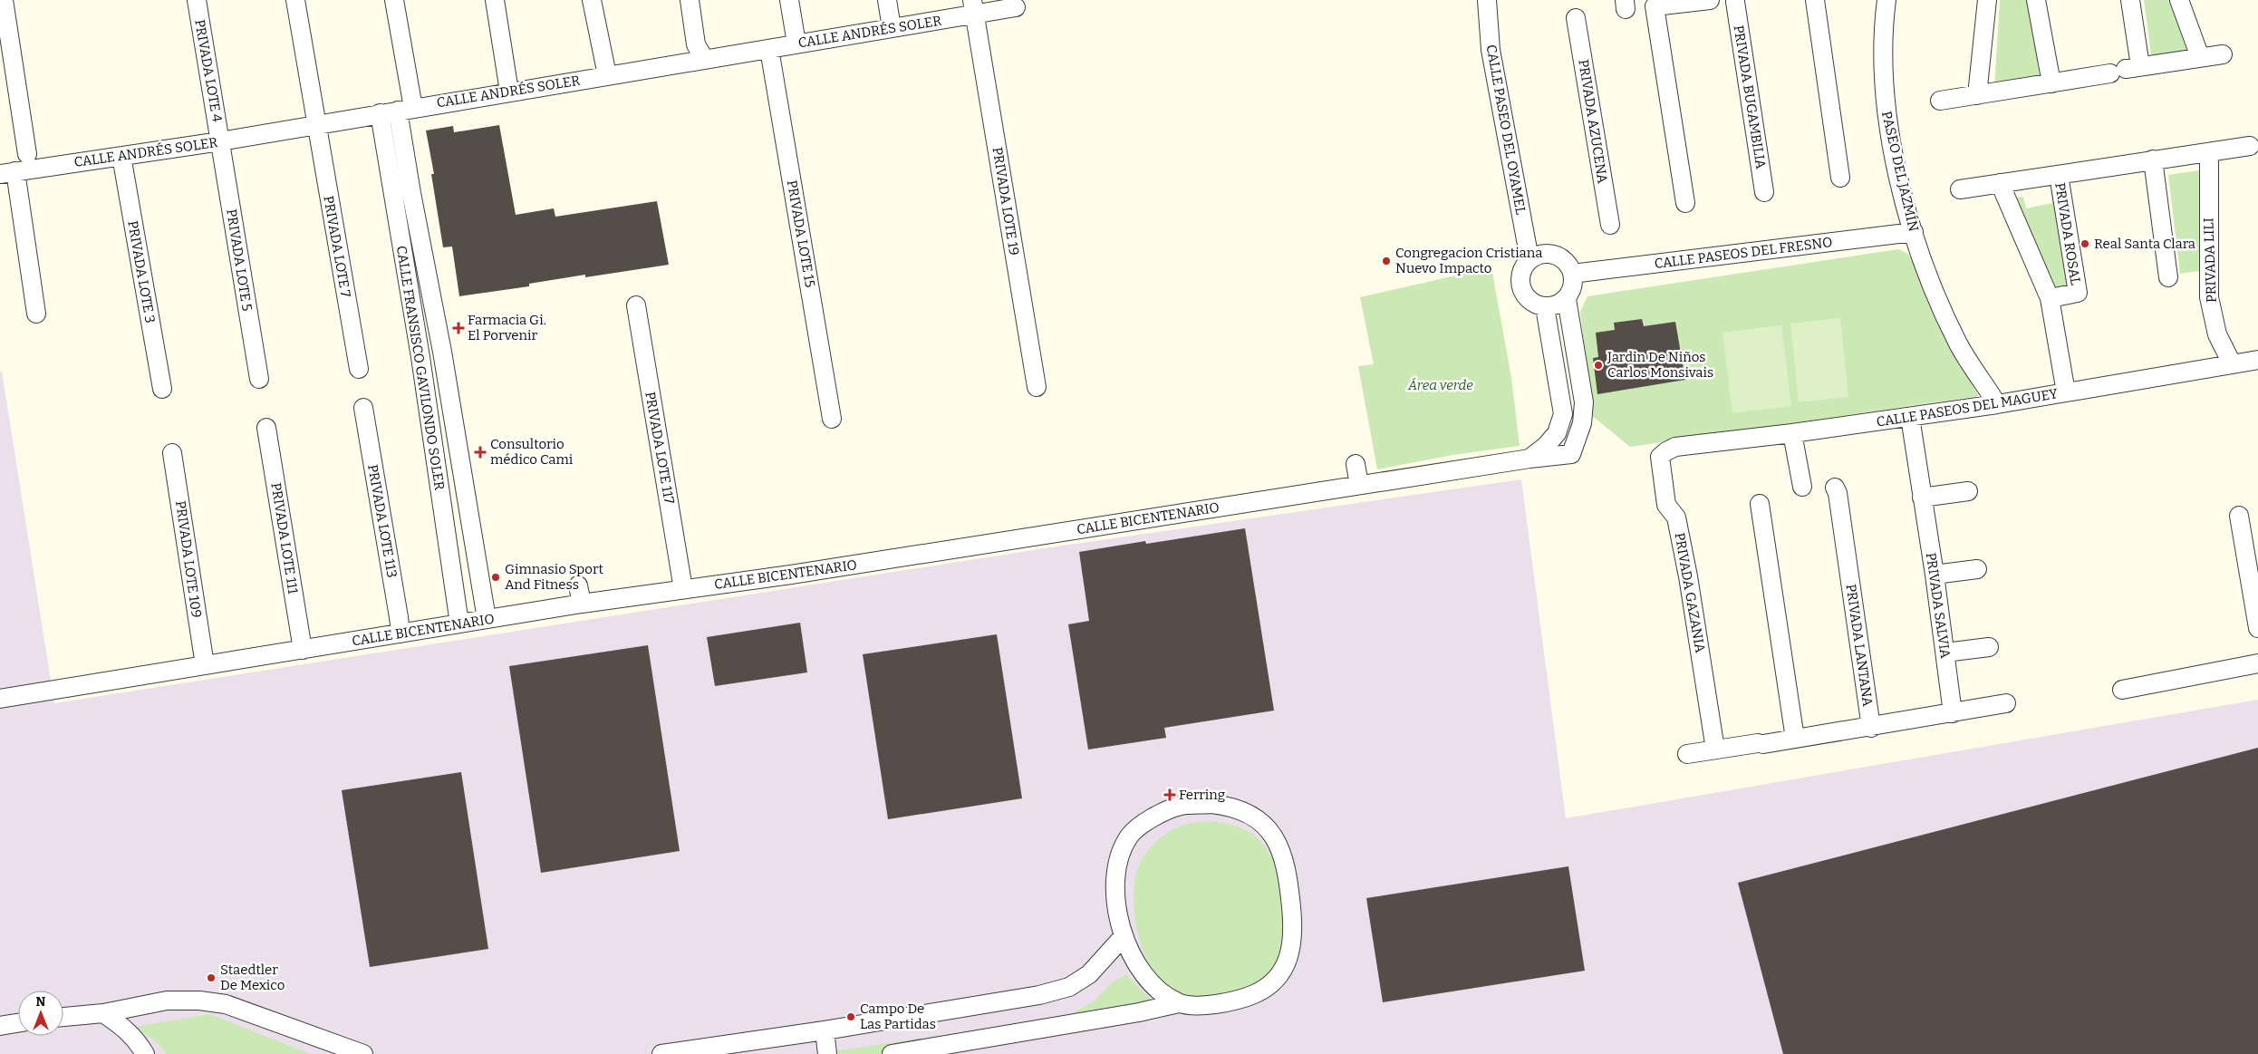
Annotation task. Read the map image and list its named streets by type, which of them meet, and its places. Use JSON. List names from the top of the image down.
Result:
{
  "streets": {
    "street": [
      "CALLE ANDRÉS SOLER",
      "PRIVADA LOTE 4",
      "PRIVADA BUGAMBILIA",
      "PRIVADA AZUCENA",
      "CALLE PASEO DEL OYAMEL",
      "PASEO DEL JAZMÍN",
      "PRIVADA LOTE 19",
      "PRIVADA LOTE 15",
      "PRIVADA ROSAL",
      "PRIVADA LOTE 7",
      "CALLE PASEOS DEL FRESNO",
      "PRIVADA LOTE 5",
      "PRIVADA LILI",
      "PRIVADA LOTE 3",
      "CALLE FRANSISCO GAVILONDO SOLER",
      "CALLE PASEOS DEL MAGUEY",
      "PRIVADA LOTE 117",
      "CALLE BICENTENARIO",
      "PRIVADA LOTE 113",
      "PRIVADA LOTE 111",
      "PRIVADA LOTE 109",
      "PRIVADA GAZANIA",
      "PRIVADA SALVIA",
      "PRIVADA LANTANA"
    ]
  },
  "crossings": [
    ["CALLE ANDRÉS SOLER", "PRIVADA LOTE 4"],
    ["CALLE ANDRÉS SOLER", "PRIVADA LOTE 19"],
    ["CALLE ANDRÉS SOLER", "PRIVADA LOTE 15"],
    ["CALLE ANDRÉS SOLER", "PRIVADA LOTE 7"],
    ["CALLE ANDRÉS SOLER", "PRIVADA LOTE 5"],
    ["CALLE ANDRÉS SOLER", "PRIVADA LOTE 3"],
    ["CALLE ANDRÉS SOLER", "CALLE FRANSISCO GAVILONDO SOLER"],
    ["PRIVADA LOTE 4", "PRIVADA LOTE 5"],
    ["CALLE PASEO DEL OYAMEL", "CALLE PASEOS DEL FRESNO"],
    ["CALLE PASEO DEL OYAMEL", "CALLE BICENTENARIO"],
    ["PASEO DEL JAZMÍN", "CALLE PASEOS DEL FRESNO"],
    ["PASEO DEL JAZMÍN", "CALLE PASEOS DEL MAGUEY"],
    ["CALLE PASEOS DEL FRESNO", "CALLE BICENTENARIO"],
    ["PRIVADA LILI", "CALLE PASEOS DEL MAGUEY"],
    ["CALLE FRANSISCO GAVILONDO SOLER", "CALLE BICENTENARIO"],
    ["CALLE PASEOS DEL MAGUEY", "PRIVADA GAZANIA"],
    ["CALLE PASEOS DEL MAGUEY", "PRIVADA SALVIA"],
    ["PRIVADA LOTE 117", "CALLE BICENTENARIO"],
    ["CALLE BICENTENARIO", "PRIVADA LOTE 113"],
    ["CALLE BICENTENARIO", "PRIVADA LOTE 111"],
    ["CALLE BICENTENARIO", "PRIVADA LOTE 109"]
  ],
  "parks": ["Área verde"],
  "places": {
    "other": [
      "Real Santa Clara",
      "Congregacion Cristiana Nuevo Impacto",
      "Jardin De Niños Carlos Monsivais",
      "Gimnasio Sport And Fitness",
      "Staedtler De Mexico",
      "Campo De Las Partidas"
    ],
    "health": ["Farmacia Gi. El Porvenir", "Consultorio médico Cami", "Ferring"]
  },
  "north": "top"
}
